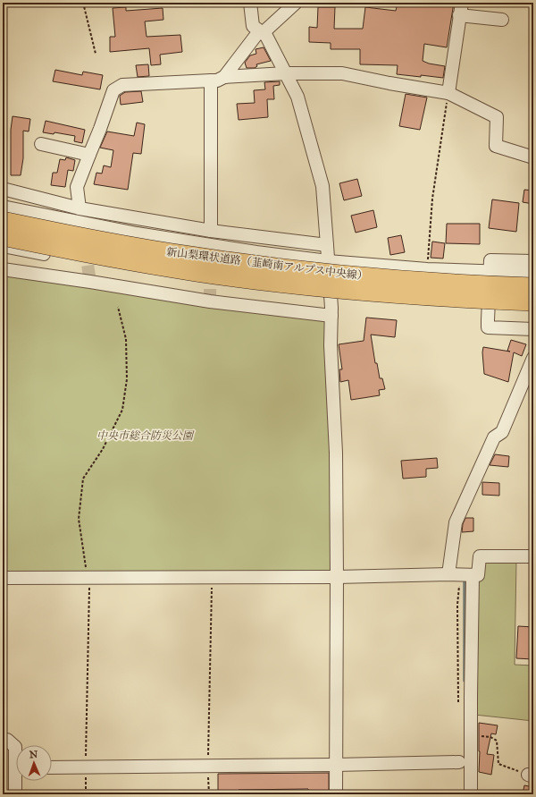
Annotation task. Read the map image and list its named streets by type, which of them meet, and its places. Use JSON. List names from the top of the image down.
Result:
{
  "streets": {
    "highway": ["新山梨環状道路（韮崎南アルプス中央線）"]
  },
  "parks": ["中央市総合防災公園"],
  "north": "top"
}
